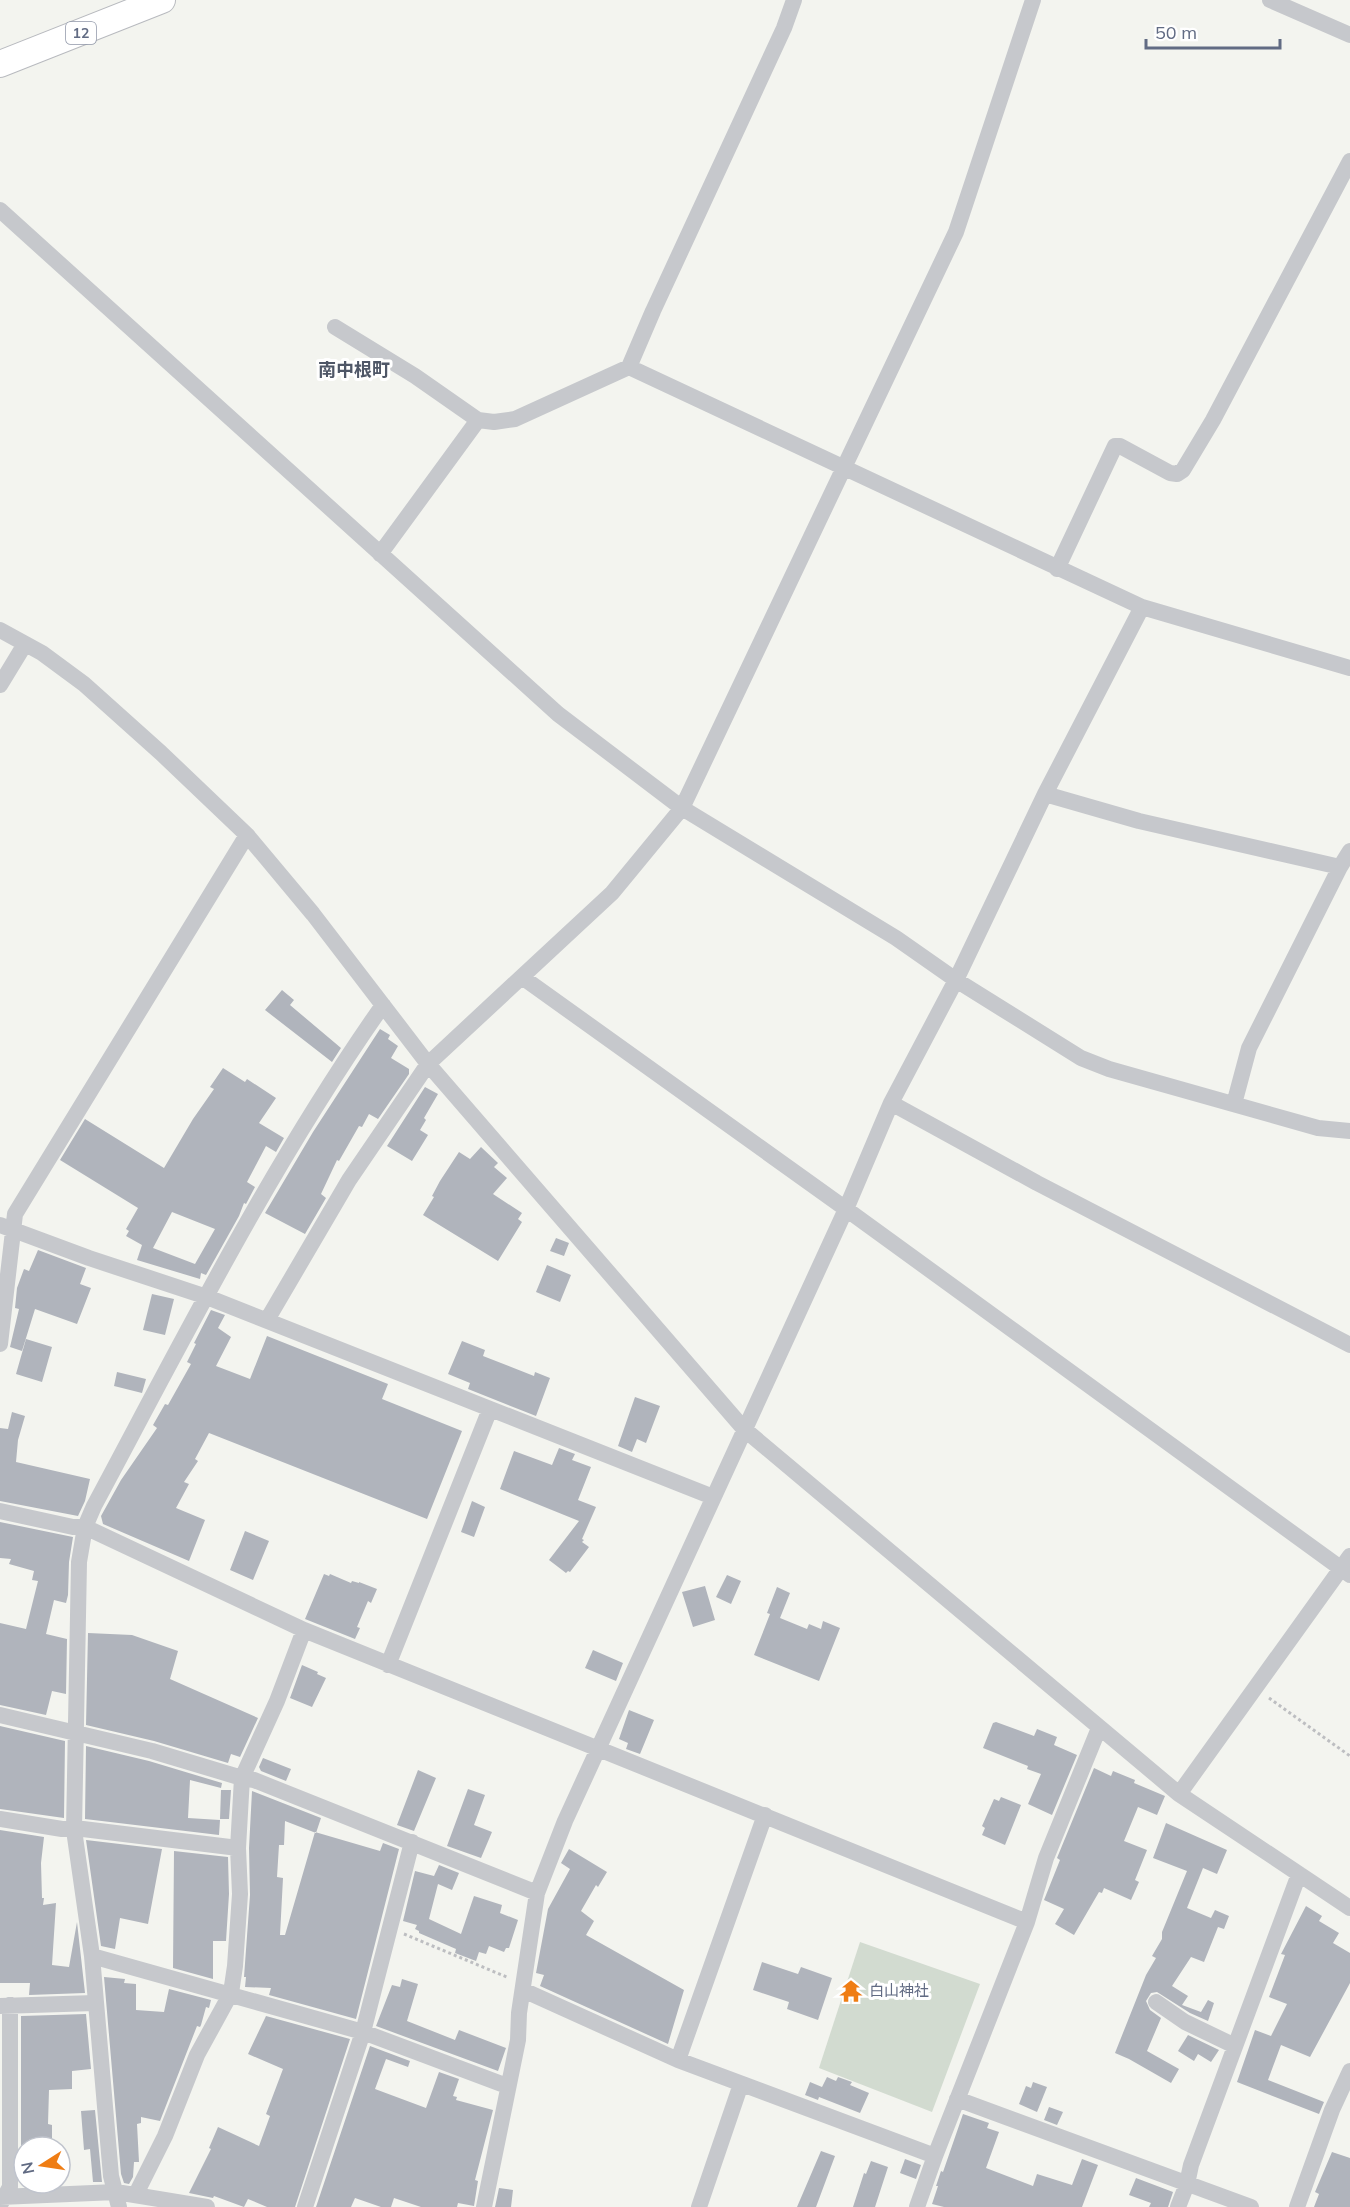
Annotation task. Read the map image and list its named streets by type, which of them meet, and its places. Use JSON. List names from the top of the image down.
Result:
{
  "streets": {
    "main road": ["12"]
  },
  "districts": ["南中根町"],
  "places": {
    "temple": ["白山神社"]
  },
  "scale_bar": "50 m",
  "north": "left"
}
